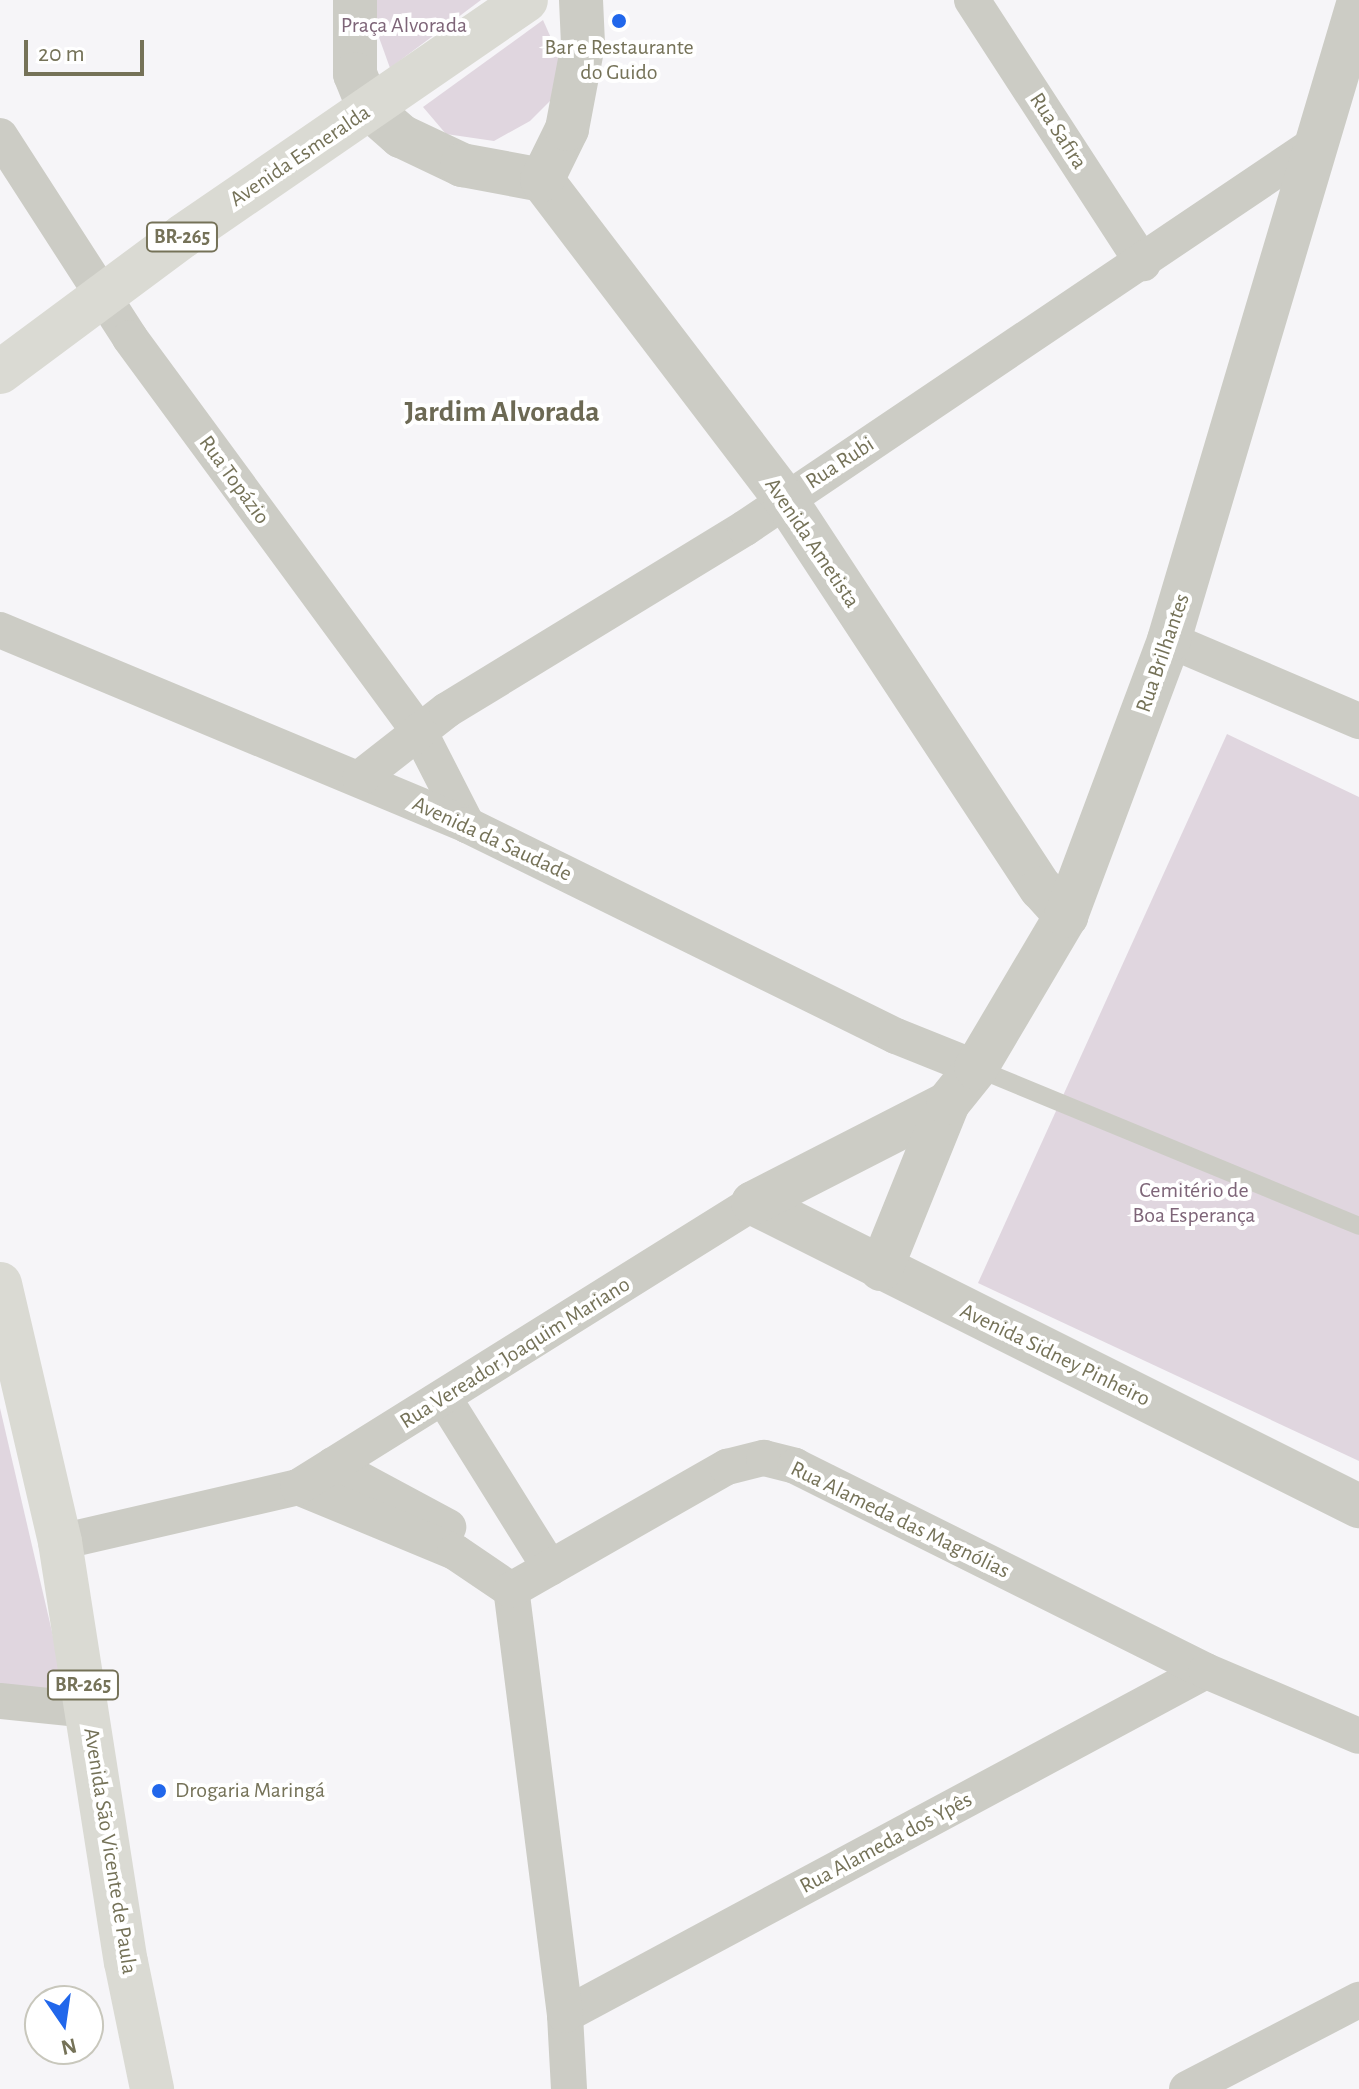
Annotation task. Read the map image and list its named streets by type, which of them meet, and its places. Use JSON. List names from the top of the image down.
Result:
{
  "streets": {
    "main road": ["Avenida Esmeralda", "BR-265", "Avenida São Vicente de Paula"],
    "street": [
      "Rua Safira",
      "Rua Rubi",
      "Rua Topázio",
      "Avenida Ametista",
      "Rua Brilhantes",
      "Avenida da Saudade",
      "Rua Vereador Joaquim Mariano",
      "Avenida Sidney Pinheiro",
      "Rua Alameda das Magnólias",
      "Rua Alameda dos Ypês"
    ]
  },
  "crossings": [
    ["Rua Safira", "Rua Rubi"],
    ["Avenida Esmeralda", "Rua Topázio"],
    ["Rua Rubi", "Rua Topázio"],
    ["Rua Rubi", "Avenida Ametista"],
    ["Rua Rubi", "Rua Brilhantes"],
    ["Rua Rubi", "Avenida da Saudade"],
    ["Rua Topázio", "Avenida da Saudade"],
    ["Avenida Ametista", "Rua Brilhantes"],
    ["Rua Brilhantes", "Avenida da Saudade"],
    ["Rua Brilhantes", "Rua Vereador Joaquim Mariano"],
    ["Rua Brilhantes", "Avenida Sidney Pinheiro"],
    ["Rua Vereador Joaquim Mariano", "Avenida Sidney Pinheiro"],
    ["Rua Vereador Joaquim Mariano", "Avenida São Vicente de Paula"],
    ["Rua Alameda das Magnólias", "Rua Alameda dos Ypês"]
  ],
  "districts": ["Jardim Alvorada"],
  "parks": ["Praça Alvorada", "Cemitério de Boa Esperança"],
  "places": ["Bar e Restaurante do Guido", "Drogaria Maringá"],
  "scale_bar": "20 m",
  "north": "bottom"
}
